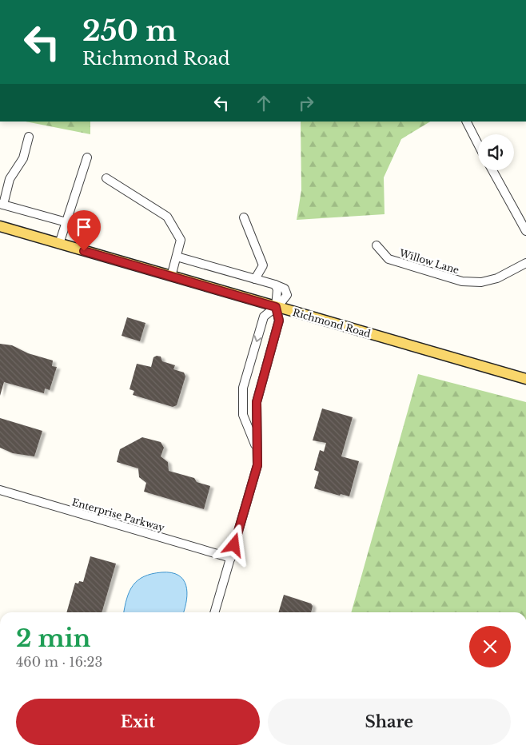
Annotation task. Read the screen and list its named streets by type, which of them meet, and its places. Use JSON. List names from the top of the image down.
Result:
{
  "streets": {
    "main road": ["Richmond Road"],
    "street": ["Willow Lane", "Enterprise Parkway"]
  },
  "page": {
    "turn": ["250 m", "Richmond Road"],
    "heading": ["2 min", "460 m · 16:23"],
    "buttons": ["Exit", "Share"]
  }
}
